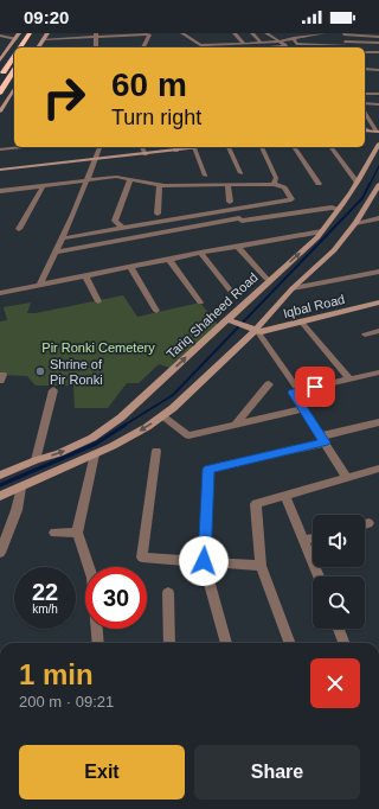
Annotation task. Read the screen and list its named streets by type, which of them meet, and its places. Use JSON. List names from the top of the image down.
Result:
{
  "streets": {
    "main road": ["Iqbal Road", "Tariq Shaheed Road"]
  },
  "parks": ["Pir Ronki Cemetery"],
  "places": ["Shrine of Pir Ronki"],
  "page": {
    "status": "09:20",
    "turn": ["60 m", "Turn right"],
    "speed": "22 km/h",
    "limit": "30",
    "heading": ["1 min", "200 m · 09:21"],
    "buttons": ["Exit", "Share"]
  }
}
